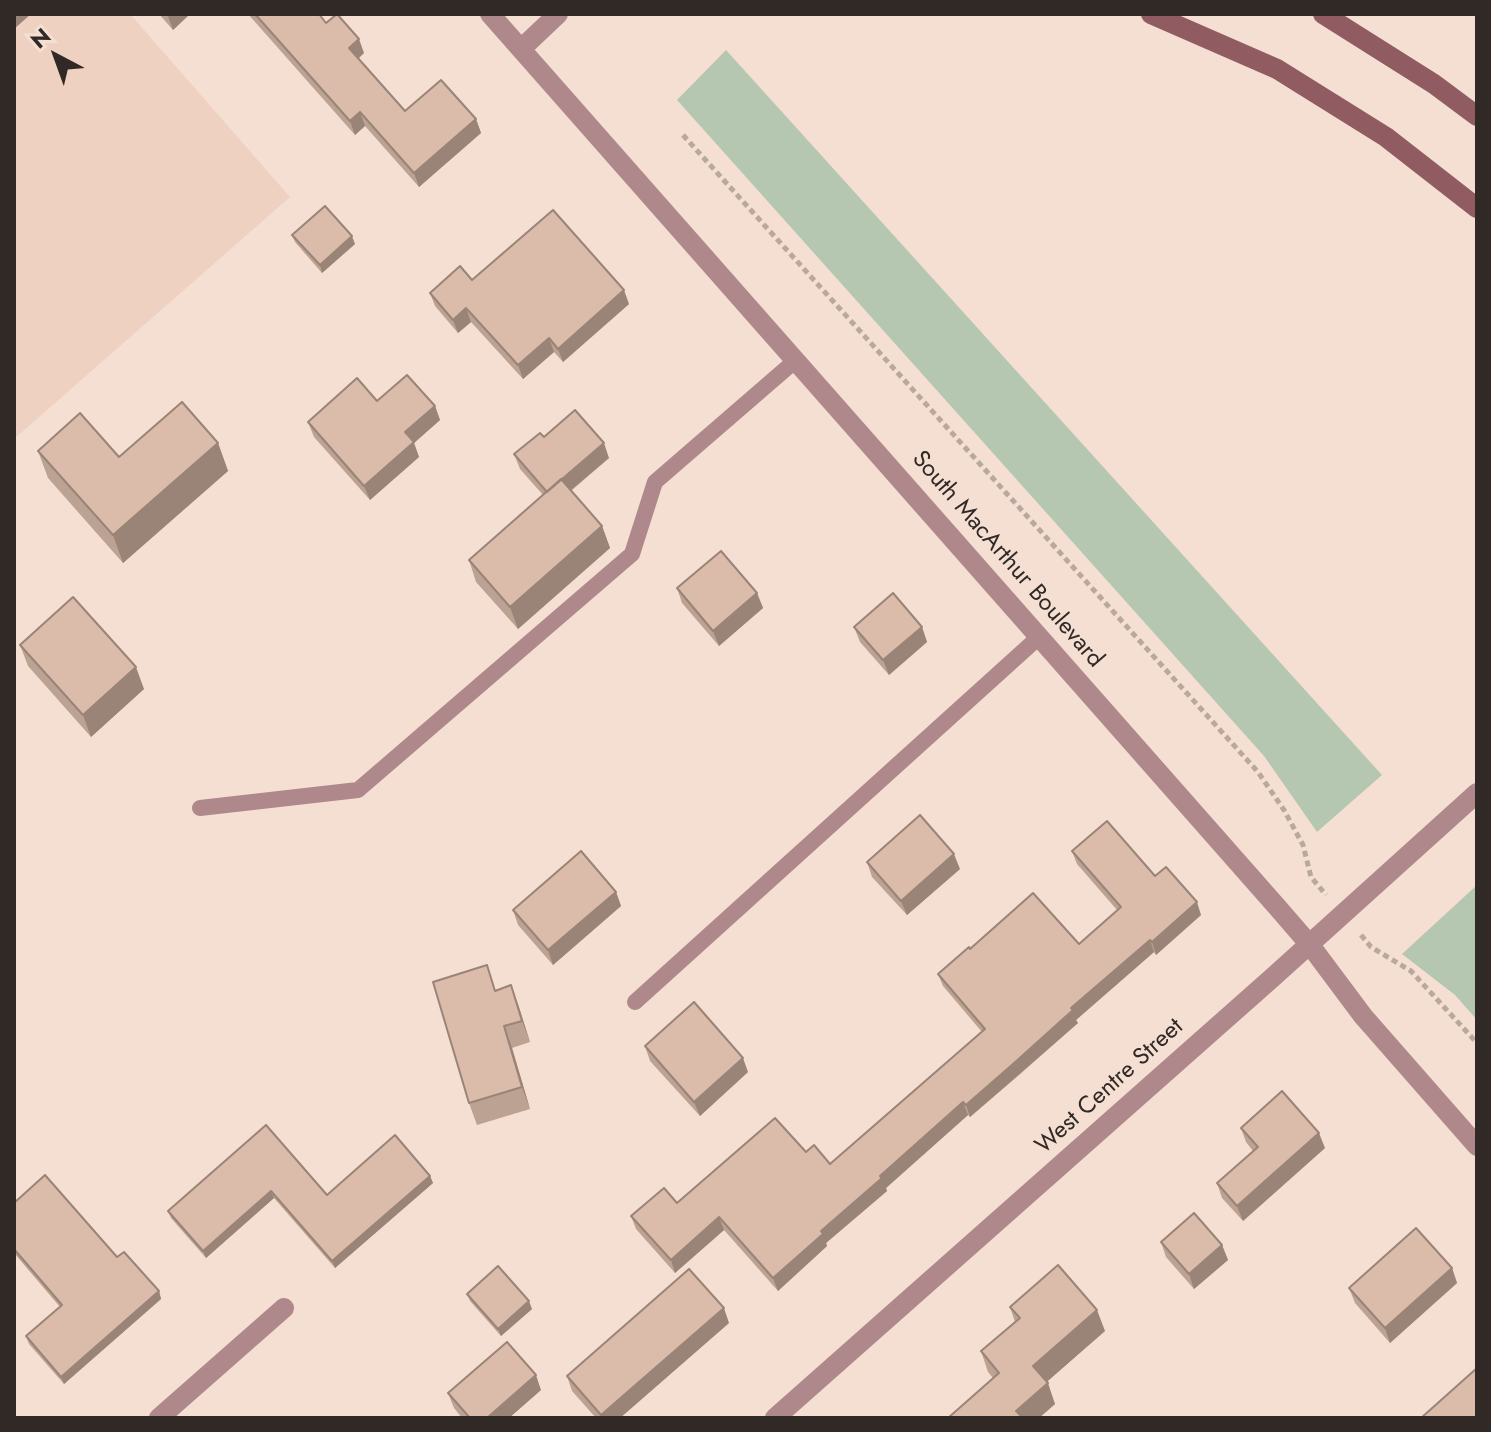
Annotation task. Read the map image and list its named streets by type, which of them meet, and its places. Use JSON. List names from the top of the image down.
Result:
{
  "streets": {
    "street": ["South MacArthur Boulevard", "West Centre Street"]
  },
  "crossings": [
    ["South MacArthur Boulevard", "West Centre Street"]
  ],
  "north": "top left"
}
